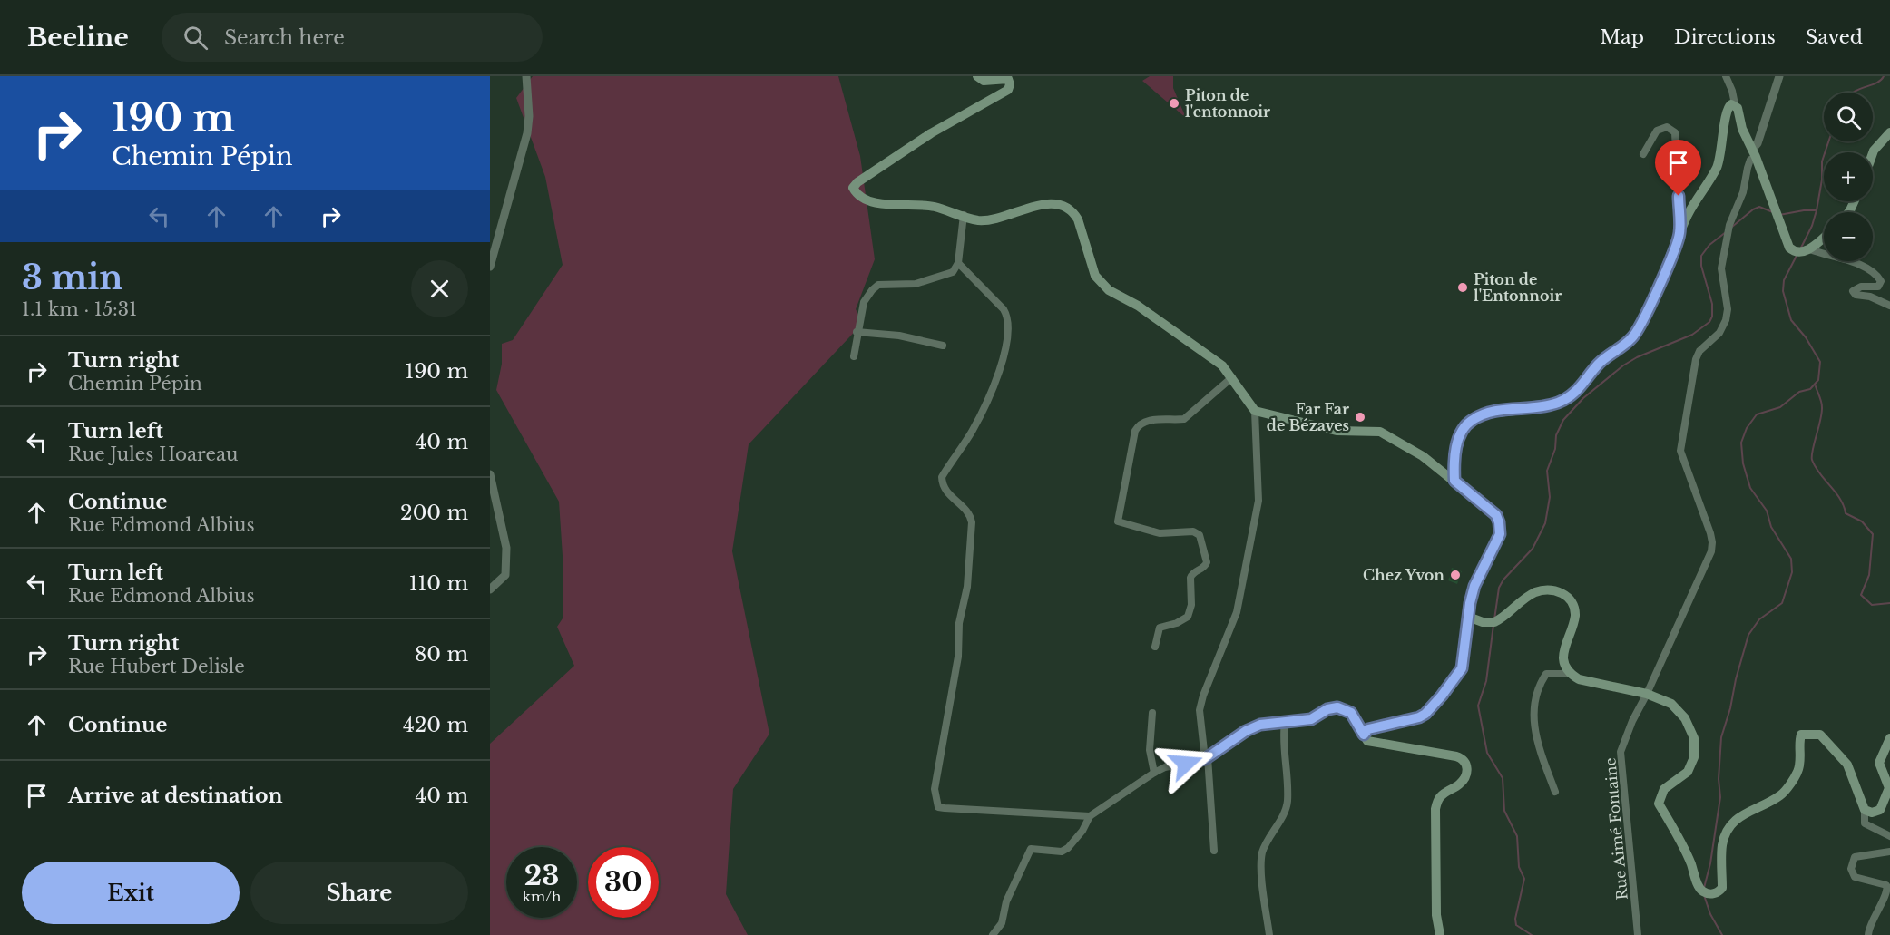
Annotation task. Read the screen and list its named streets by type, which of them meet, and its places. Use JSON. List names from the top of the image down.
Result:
{
  "streets": {
    "street": ["Rue Aimé Fontaine"]
  },
  "places": [
    "Piton de l'entonnoir",
    "Piton de l'Entonnoir",
    "Far Far de Bézaves",
    "Chez Yvon"
  ],
  "page": {
    "header": "Beeline",
    "search": "Search here",
    "nav": ["Map", "Directions", "Saved"],
    "turn": ["190 m", "Chemin Pépin"],
    "map_buttons": ["+", "−"],
    "heading": ["3 min", "1.1 km · 15:31"],
    "list": [
      {
        "name": "Turn right",
        "note": "Chemin Pépin",
        "value": "190 m"
      },
      {
        "name": "Turn left",
        "note": "Rue Jules Hoareau",
        "value": "40 m"
      },
      {
        "name": "Continue",
        "note": "Rue Edmond Albius",
        "value": "200 m"
      },
      {
        "name": "Turn left",
        "note": "Rue Edmond Albius",
        "value": "110 m"
      },
      {
        "name": "Turn right",
        "note": "Rue Hubert Delisle",
        "value": "80 m"
      },
      {
        "name": "Continue",
        "value": "420 m"
      },
      {
        "name": "Arrive at destination",
        "value": "40 m"
      }
    ],
    "speed": "23 km/h",
    "limit": "30",
    "buttons": ["Exit", "Share"]
  }
}
